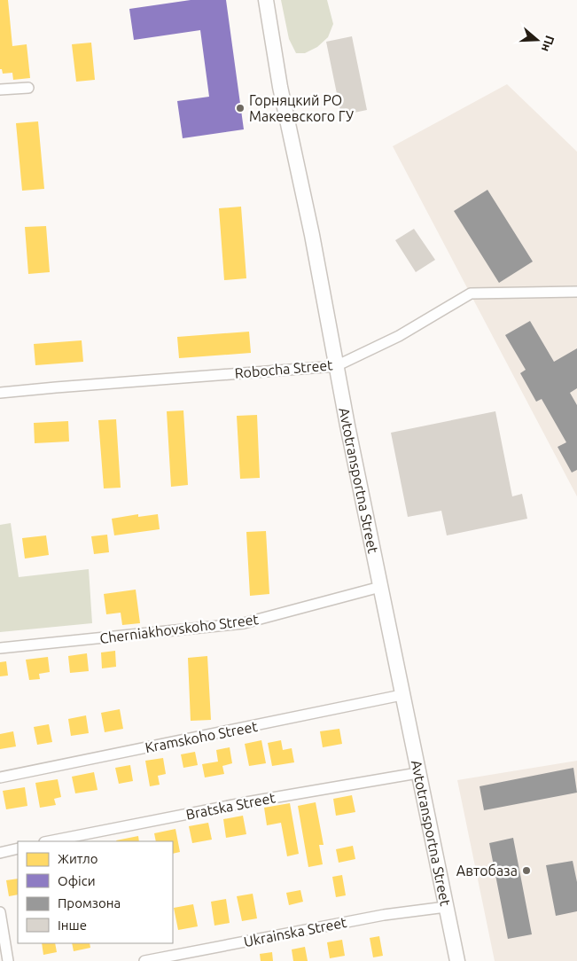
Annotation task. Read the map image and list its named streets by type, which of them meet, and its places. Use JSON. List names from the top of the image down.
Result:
{
  "streets": {
    "main road": ["Avtotransportna Street"],
    "street": [
      "Robocha Street",
      "Cherniakhovskoho Street",
      "Kramskoho Street",
      "Bratska Street",
      "Ukrainska Street"
    ]
  },
  "crossings": [
    ["Robocha Street", "Avtotransportna Street"],
    ["Avtotransportna Street", "Cherniakhovskoho Street"],
    ["Avtotransportna Street", "Kramskoho Street"],
    ["Avtotransportna Street", "Bratska Street"],
    ["Avtotransportna Street", "Ukrainska Street"]
  ],
  "places": ["Горняцкий РО Макеевского ГУ", "Автобаза"],
  "legend": [
    "Житло",
    "Офіси",
    "Промзона",
    "Інше"
  ],
  "north": "right"
}
